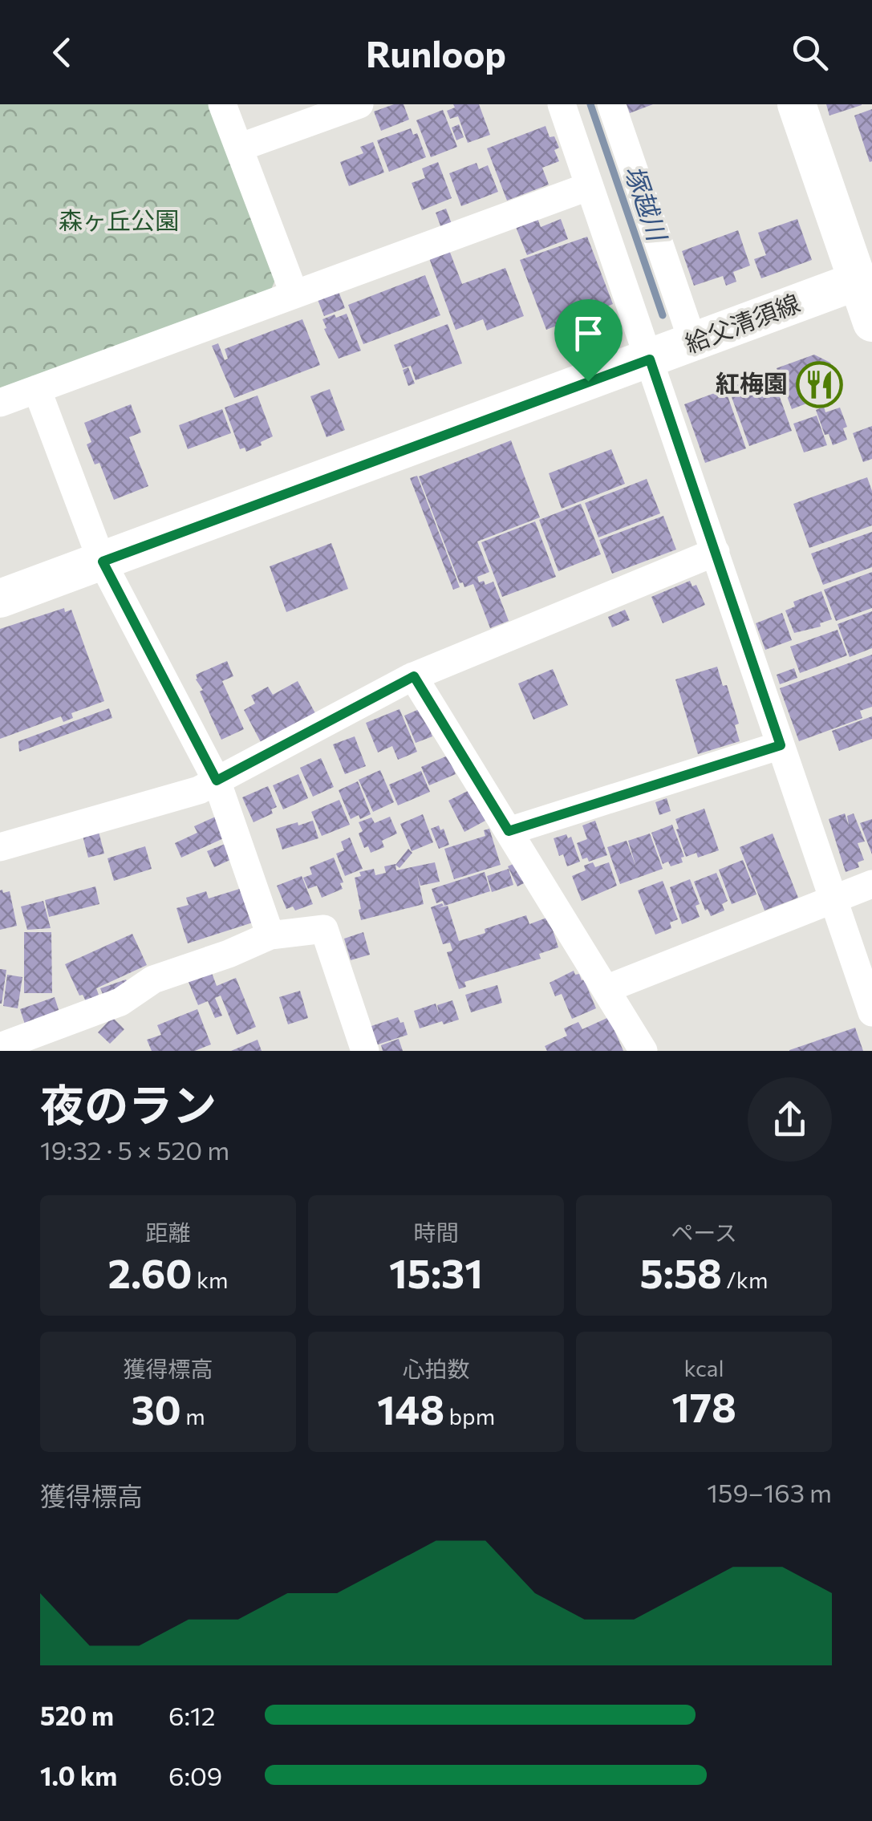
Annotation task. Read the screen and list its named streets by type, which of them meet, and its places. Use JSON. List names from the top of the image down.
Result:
{
  "streets": {
    "main road": ["給父清須線"]
  },
  "water": ["塚越川"],
  "parks": ["森ヶ丘公園"],
  "places": {
    "restaurant": ["紅梅園"]
  },
  "page": {
    "header": "Runloop",
    "heading": ["夜のラン", "19:32 · 5 × 520 m"],
    "stats": [
      ["距離", "2.60 km"],
      ["時間", "15:31"],
      ["ペース", "5:58 /km"],
      ["獲得標高", "30 m"],
      ["心拍数", "148 bpm"],
      ["kcal", "178"]
    ],
    "chart": ["獲得標高", "159–163 m"],
    "list": [
      {
        "name": "520 m",
        "note": "6:12"
      },
      {
        "name": "1.0 km",
        "note": "6:09"
      }
    ]
  }
}
